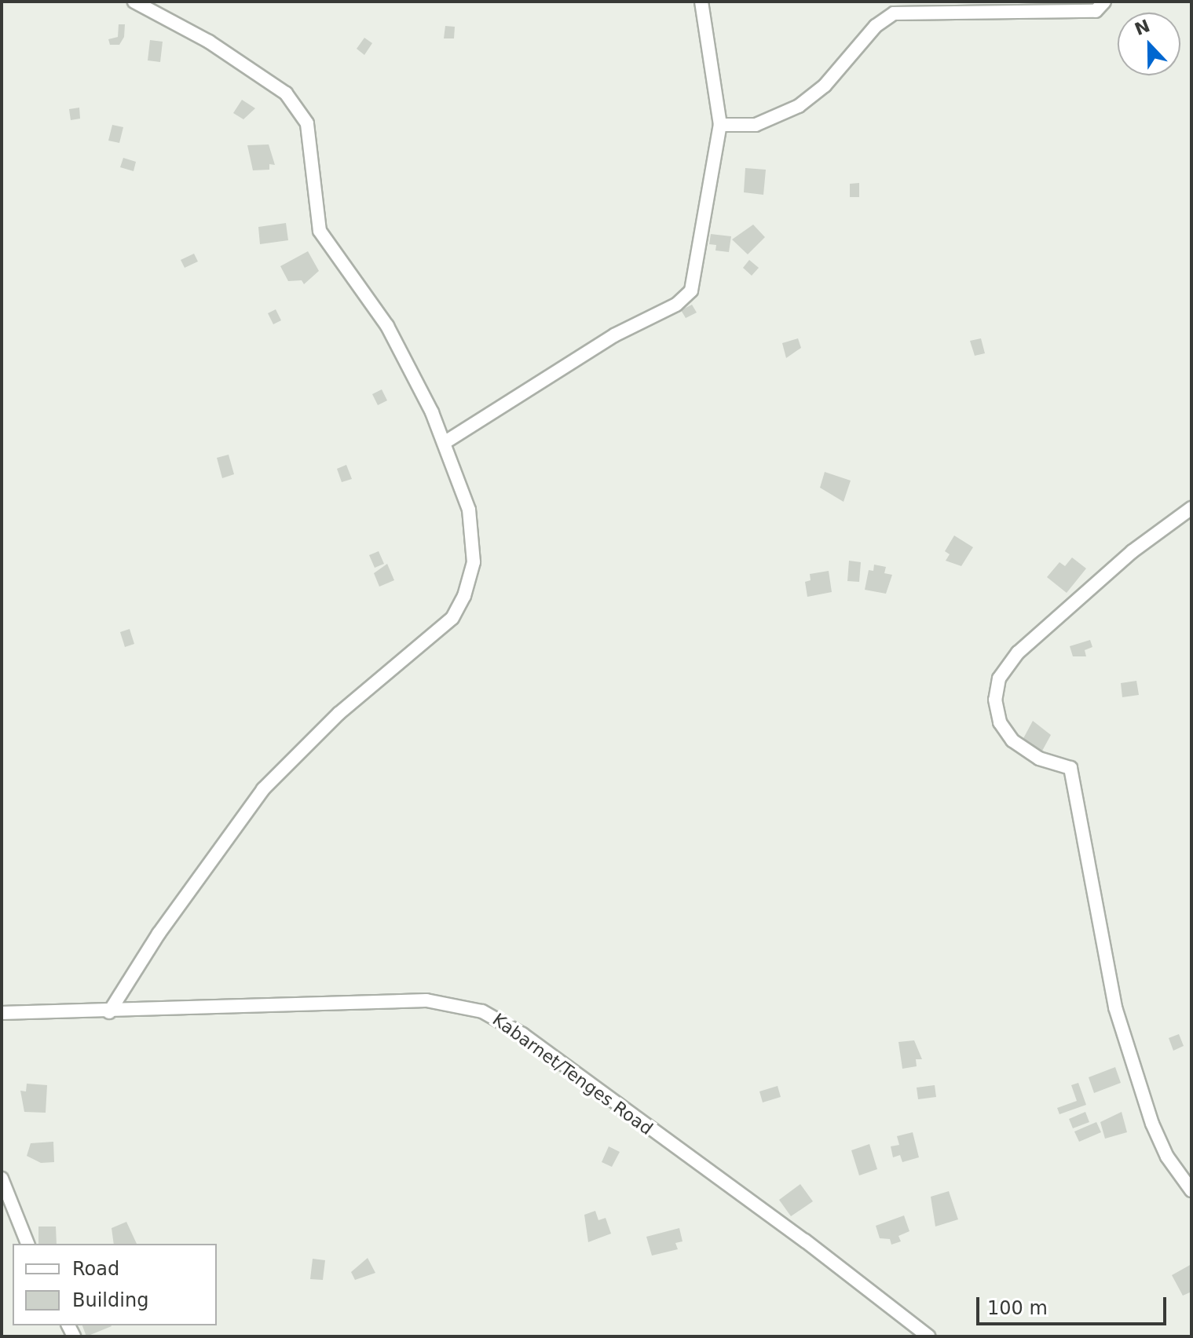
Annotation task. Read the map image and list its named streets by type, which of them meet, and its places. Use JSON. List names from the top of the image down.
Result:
{
  "streets": {
    "street": ["Kabarnet/Tenges Road"]
  },
  "legend": ["Road", "Building"],
  "scale_bar": "100 m",
  "north": "top"
}
